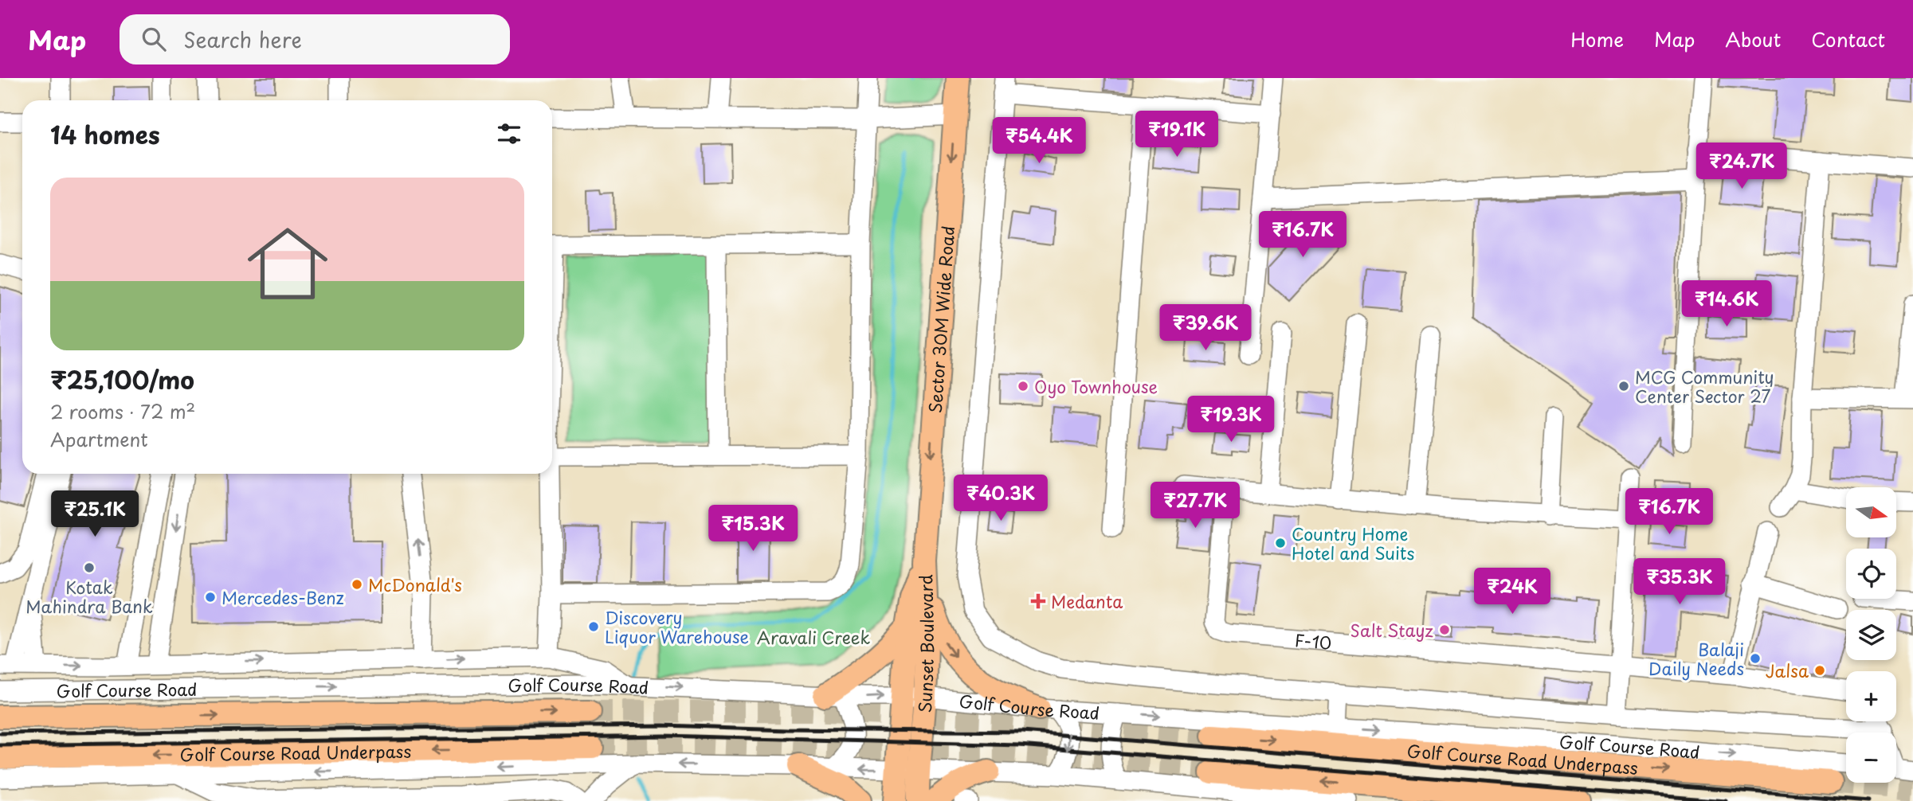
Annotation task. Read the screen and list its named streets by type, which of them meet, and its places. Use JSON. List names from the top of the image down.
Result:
{
  "streets": {
    "main road": ["Sector 30M Wide Road", "Sunset Boulevard", "Golf Course Road Underpass"],
    "street": ["F-10", "Golf Course Road"]
  },
  "crossings": [
    ["Sector 30M Wide Road", "Sunset Boulevard"],
    ["Sunset Boulevard", "Golf Course Road"]
  ],
  "one_way": ["Sector 30M Wide Road"],
  "parks": ["Aravali Creek"],
  "places": {
    "other": [
      "Oyo Townhouse",
      "MCG Community Center Sector 27",
      "Country Home Hotel and Suits",
      "Kotak Mahindra Bank",
      "McDonald's",
      "Mercedes-Benz",
      "Discovery Liquor Warehouse",
      "Salt Stayz",
      "Balaji Daily Needs",
      "Jalsa"
    ],
    "health": ["Medanta"]
  },
  "north": "right",
  "page": {
    "header": "Map",
    "search": "Search here",
    "nav": [
      "Home",
      "Map",
      "About",
      "Contact"
    ],
    "heading": "14 homes",
    "price": [
      "₹19.1K",
      "₹54.4K",
      "₹24.7K",
      "₹16.7K",
      "₹14.6K",
      "₹39.6K",
      "₹19.3K",
      "₹40.3K",
      "₹27.7K",
      "₹16.7K",
      "₹25.1K",
      "₹15.3K",
      "₹35.3K",
      "₹24K"
    ],
    "list": [
      {
        "name": "₹25,100/mo",
        "note": "2 rooms · 72 m² · Apartment"
      }
    ],
    "map_buttons": ["+", "−"]
  }
}
